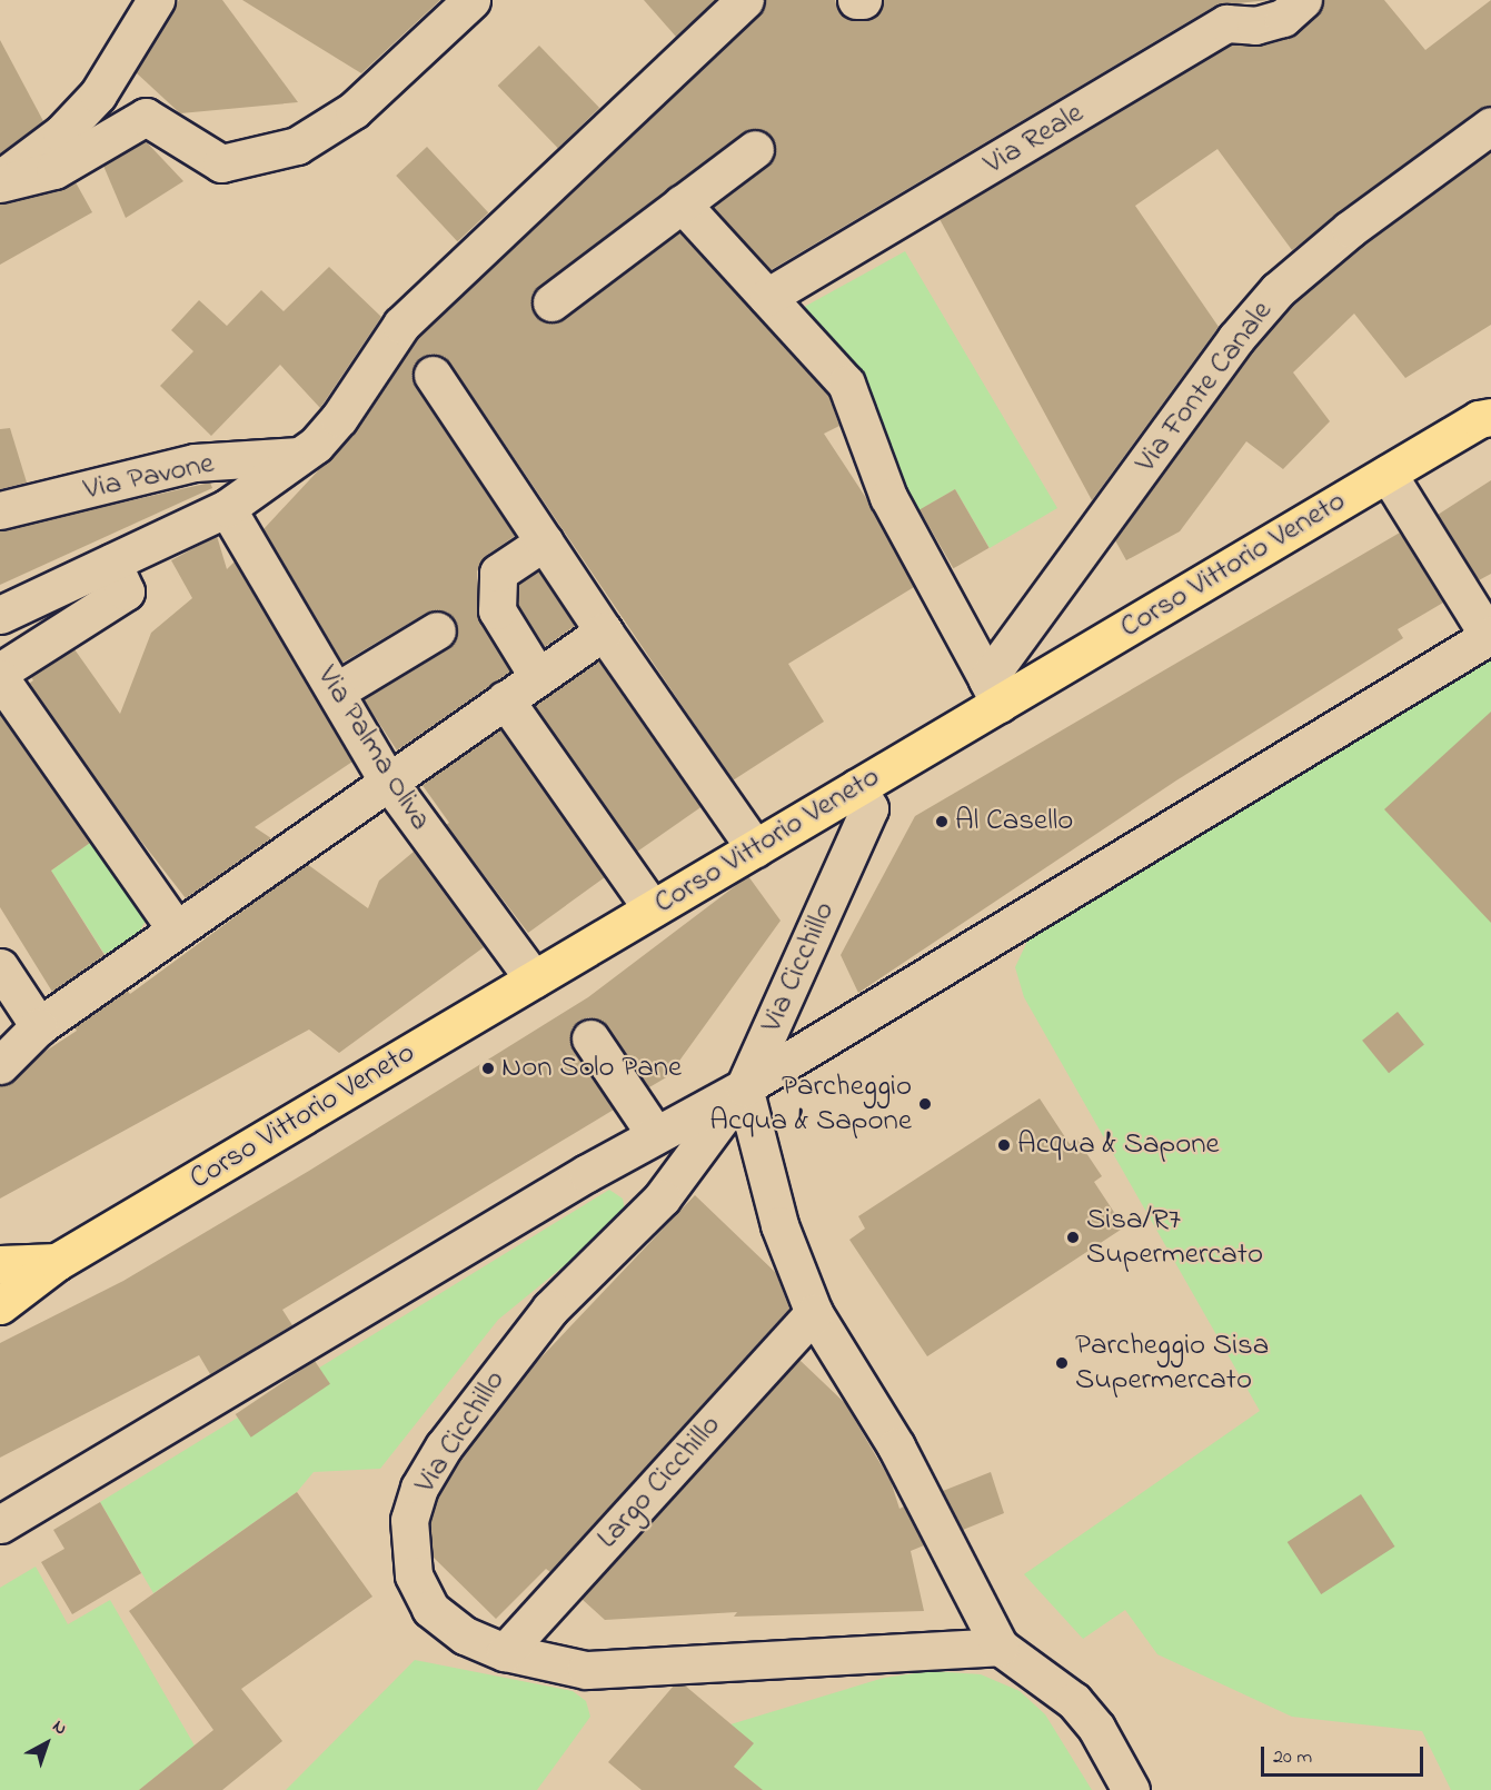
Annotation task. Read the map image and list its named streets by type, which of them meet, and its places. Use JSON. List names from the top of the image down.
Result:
{
  "streets": {
    "main road": ["Corso Vittorio Veneto"],
    "street": [
      "Via Reale",
      "Via Fonte Canale",
      "Via Pavone",
      "Via Palma Oliva",
      "Via Cicchillo",
      "Largo Cicchillo"
    ]
  },
  "crossings": [
    ["Via Fonte Canale", "Corso Vittorio Veneto"],
    ["Corso Vittorio Veneto", "Via Palma Oliva"],
    ["Corso Vittorio Veneto", "Via Cicchillo"],
    ["Via Cicchillo", "Largo Cicchillo"]
  ],
  "places": [
    "Al Casello",
    "Non Solo Pane",
    "Parcheggio Acqua & Sapone",
    "Acqua & Sapone",
    "Sisa/R7 Supermercato",
    "Parcheggio Sisa Supermercato"
  ],
  "scale_bar": "20 m",
  "north": "top right"
}
